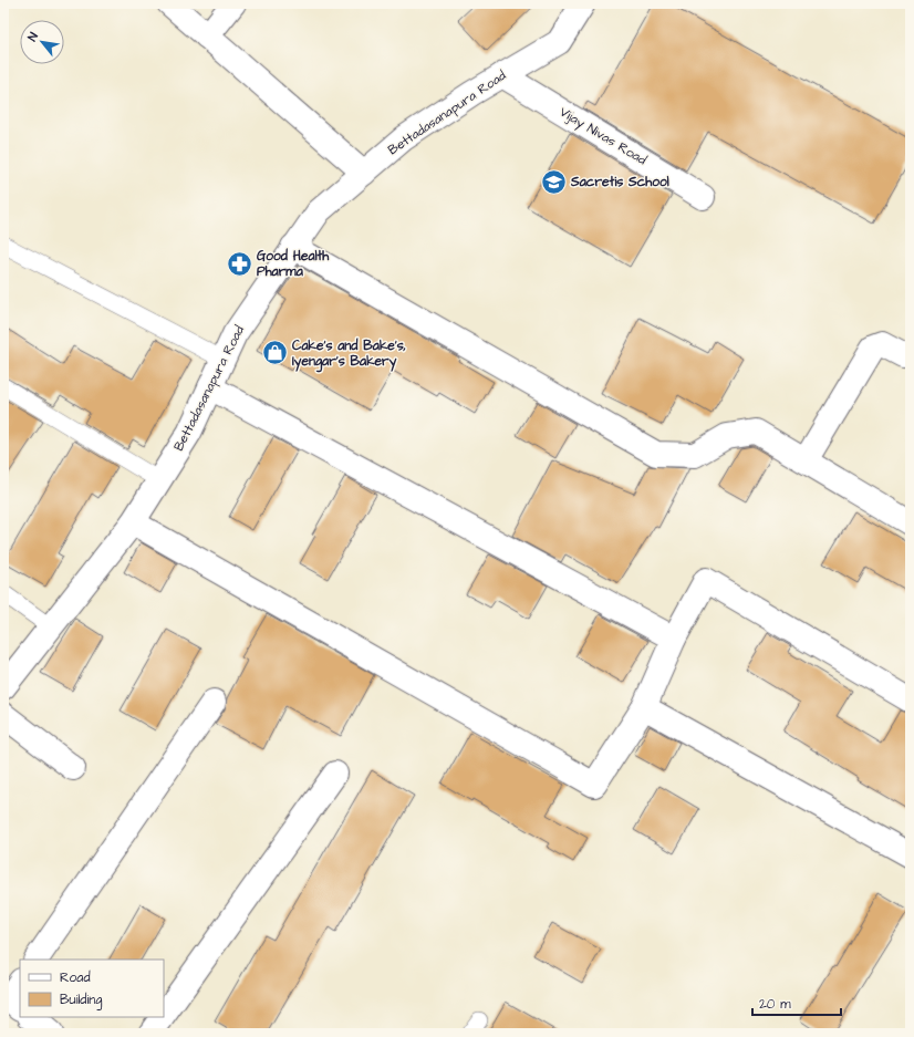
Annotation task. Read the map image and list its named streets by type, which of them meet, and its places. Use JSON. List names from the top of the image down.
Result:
{
  "streets": {
    "street": ["Bettadasanapura Road", "Vijay Nivas Road"]
  },
  "crossings": [
    ["Bettadasanapura Road", "Vijay Nivas Road"]
  ],
  "places": {
    "school or university": ["Sacretis School"],
    "pharmacy": ["Good Health Pharma"],
    "shop": ["Cake's and Bake's, Iyengar's Bakery"]
  },
  "legend": ["Road", "Building"],
  "scale_bar": "20 m",
  "north": "top left"
}
